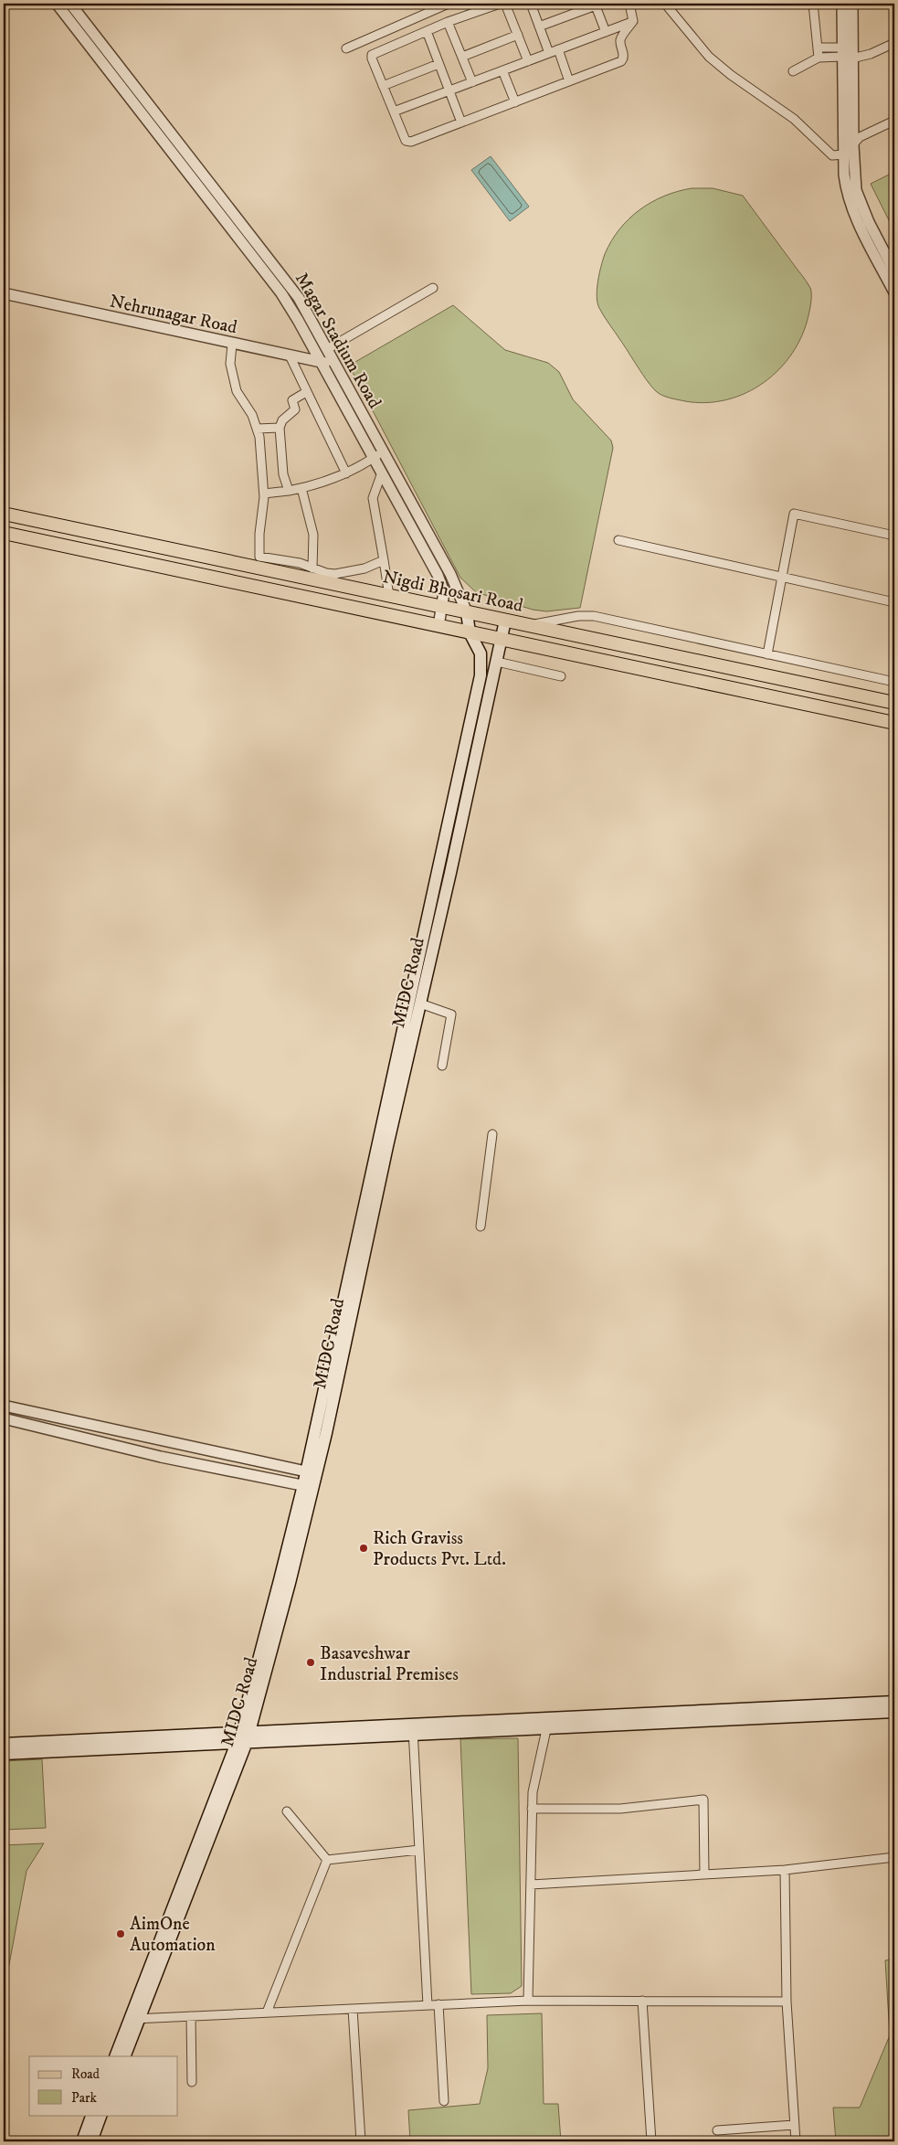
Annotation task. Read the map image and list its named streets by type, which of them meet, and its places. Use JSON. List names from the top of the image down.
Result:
{
  "streets": {
    "main road": ["Magar Stadium Road", "Nigdi Bhosari Road", "MIDC Road"],
    "street": ["Nehrunagar Road"]
  },
  "crossings": [
    ["Nehrunagar Road", "Magar Stadium Road"],
    ["Magar Stadium Road", "Nigdi Bhosari Road"],
    ["Magar Stadium Road", "MIDC Road"],
    ["Nigdi Bhosari Road", "MIDC Road"]
  ],
  "places": ["Rich Graviss Products Pvt. Ltd.", "Basaveshwar Industrial Premises", "AimOne Automation"],
  "legend": ["Road", "Park"]
}
